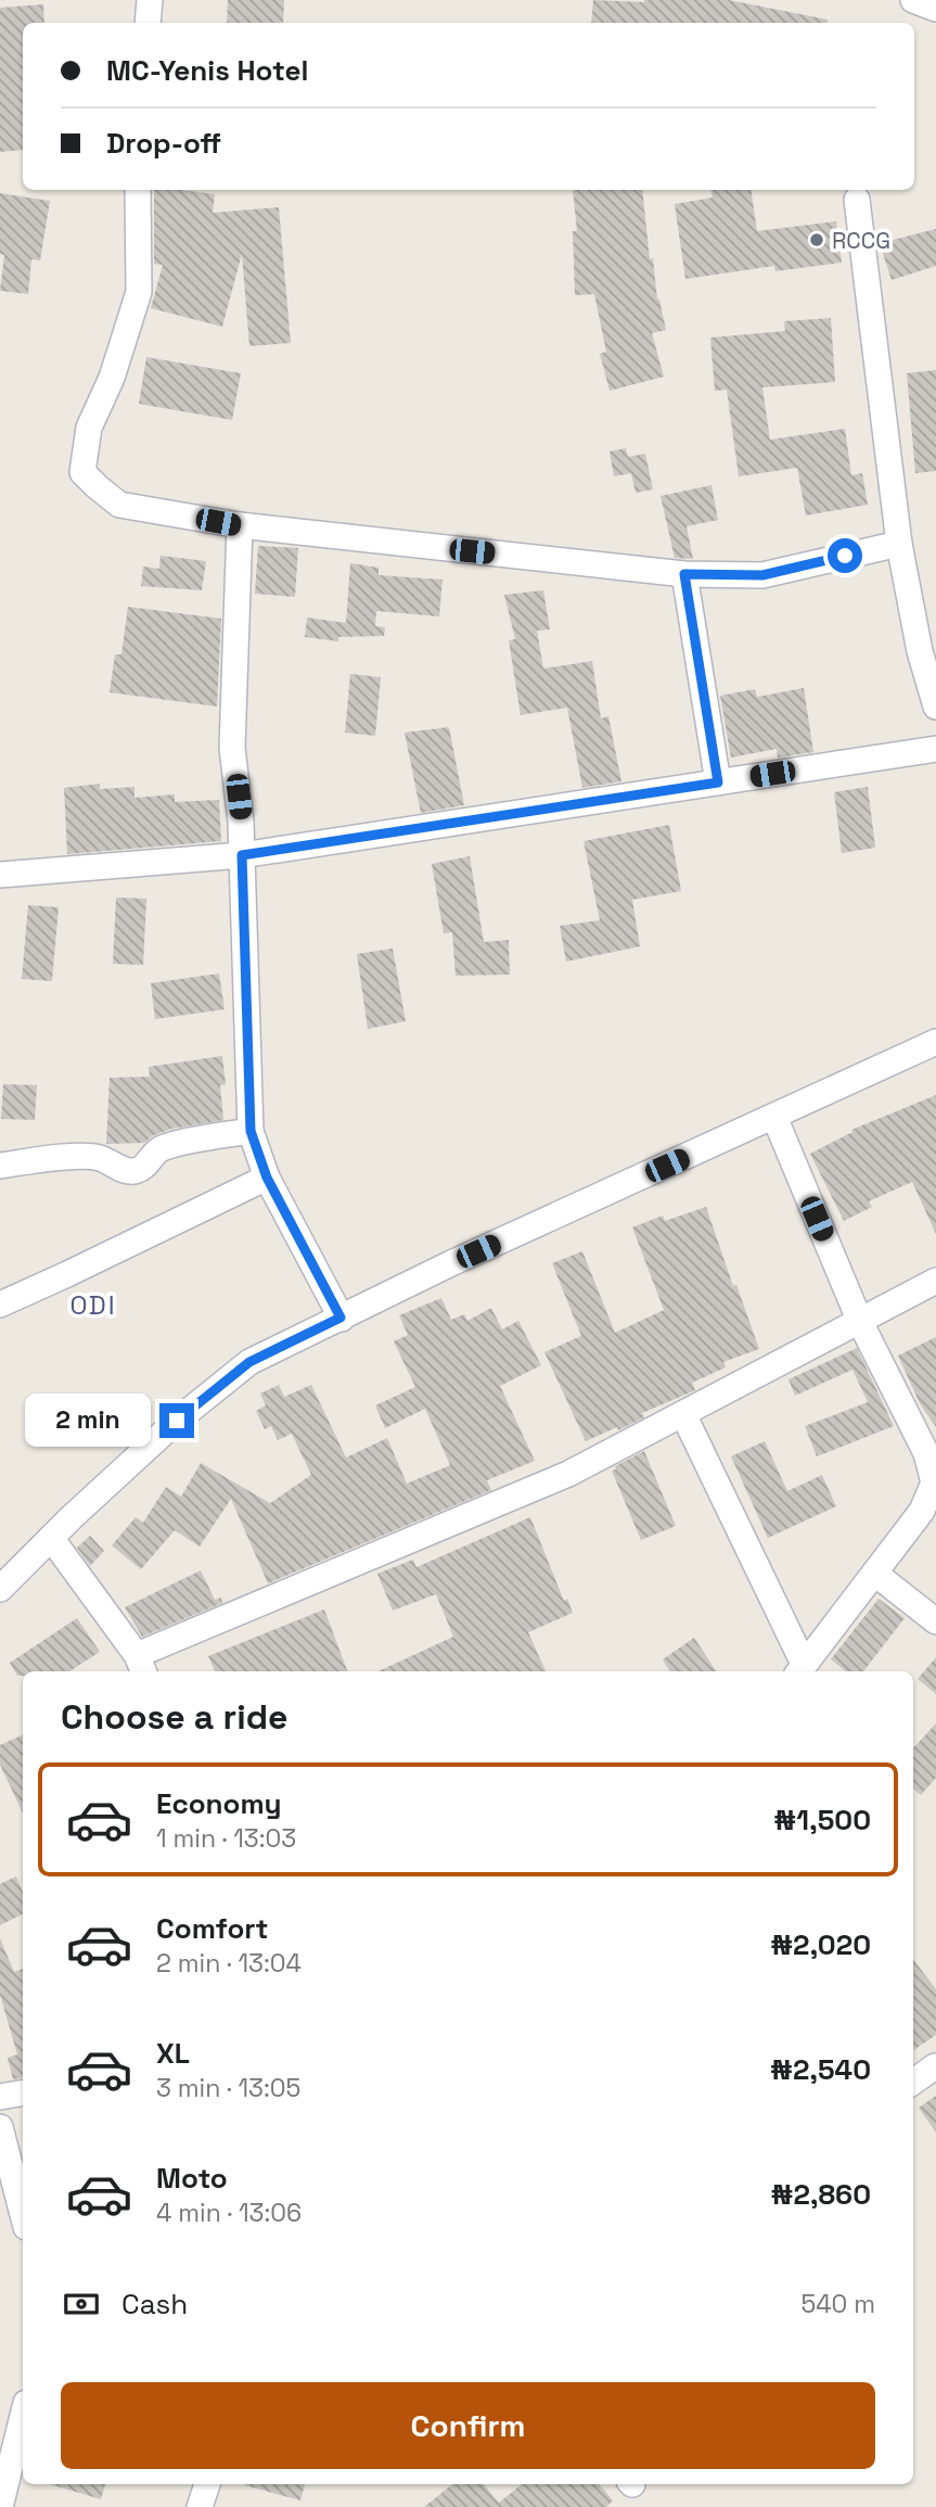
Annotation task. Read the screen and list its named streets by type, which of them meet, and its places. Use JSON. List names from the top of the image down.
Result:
{
  "districts": ["ODI"],
  "places": ["RCCG"],
  "page": {
    "banner": ["MC-Yenis Hotel", "Drop-off"],
    "bubble": "2 min",
    "heading": "Choose a ride",
    "list": [
      {
        "name": "Economy",
        "note": "1 min · 13:03",
        "value": "₦1,500"
      },
      {
        "name": "Comfort",
        "note": "2 min · 13:04",
        "value": "₦2,020"
      },
      {
        "name": "XL",
        "note": "3 min · 13:05",
        "value": "₦2,540"
      },
      {
        "name": "Moto",
        "note": "4 min · 13:06",
        "value": "₦2,860"
      }
    ],
    "pay": ["Cash", "540 m"],
    "buttons": "Confirm"
  }
}
